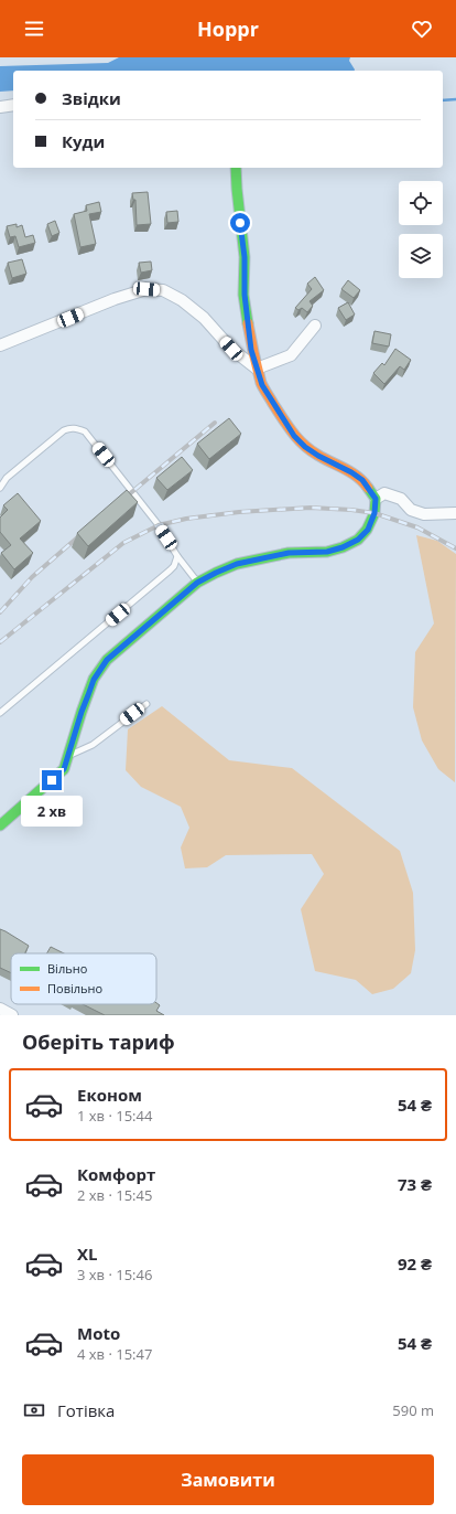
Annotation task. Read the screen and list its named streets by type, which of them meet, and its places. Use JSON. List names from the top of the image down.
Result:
{
  "legend": ["Вільно", "Повільно"],
  "page": {
    "header": "Hoppr",
    "banner": ["Звідки", "Куди"],
    "bubble": "2 хв",
    "heading": "Оберіть тариф",
    "list": [
      {
        "name": "Економ",
        "note": "1 хв · 15:44",
        "value": "54 ₴"
      },
      {
        "name": "Комфорт",
        "note": "2 хв · 15:45",
        "value": "73 ₴"
      },
      {
        "name": "XL",
        "note": "3 хв · 15:46",
        "value": "92 ₴"
      },
      {
        "name": "Moto",
        "note": "4 хв · 15:47",
        "value": "54 ₴"
      }
    ],
    "pay": ["Готівка", "590 m"],
    "buttons": "Замовити"
  }
}
